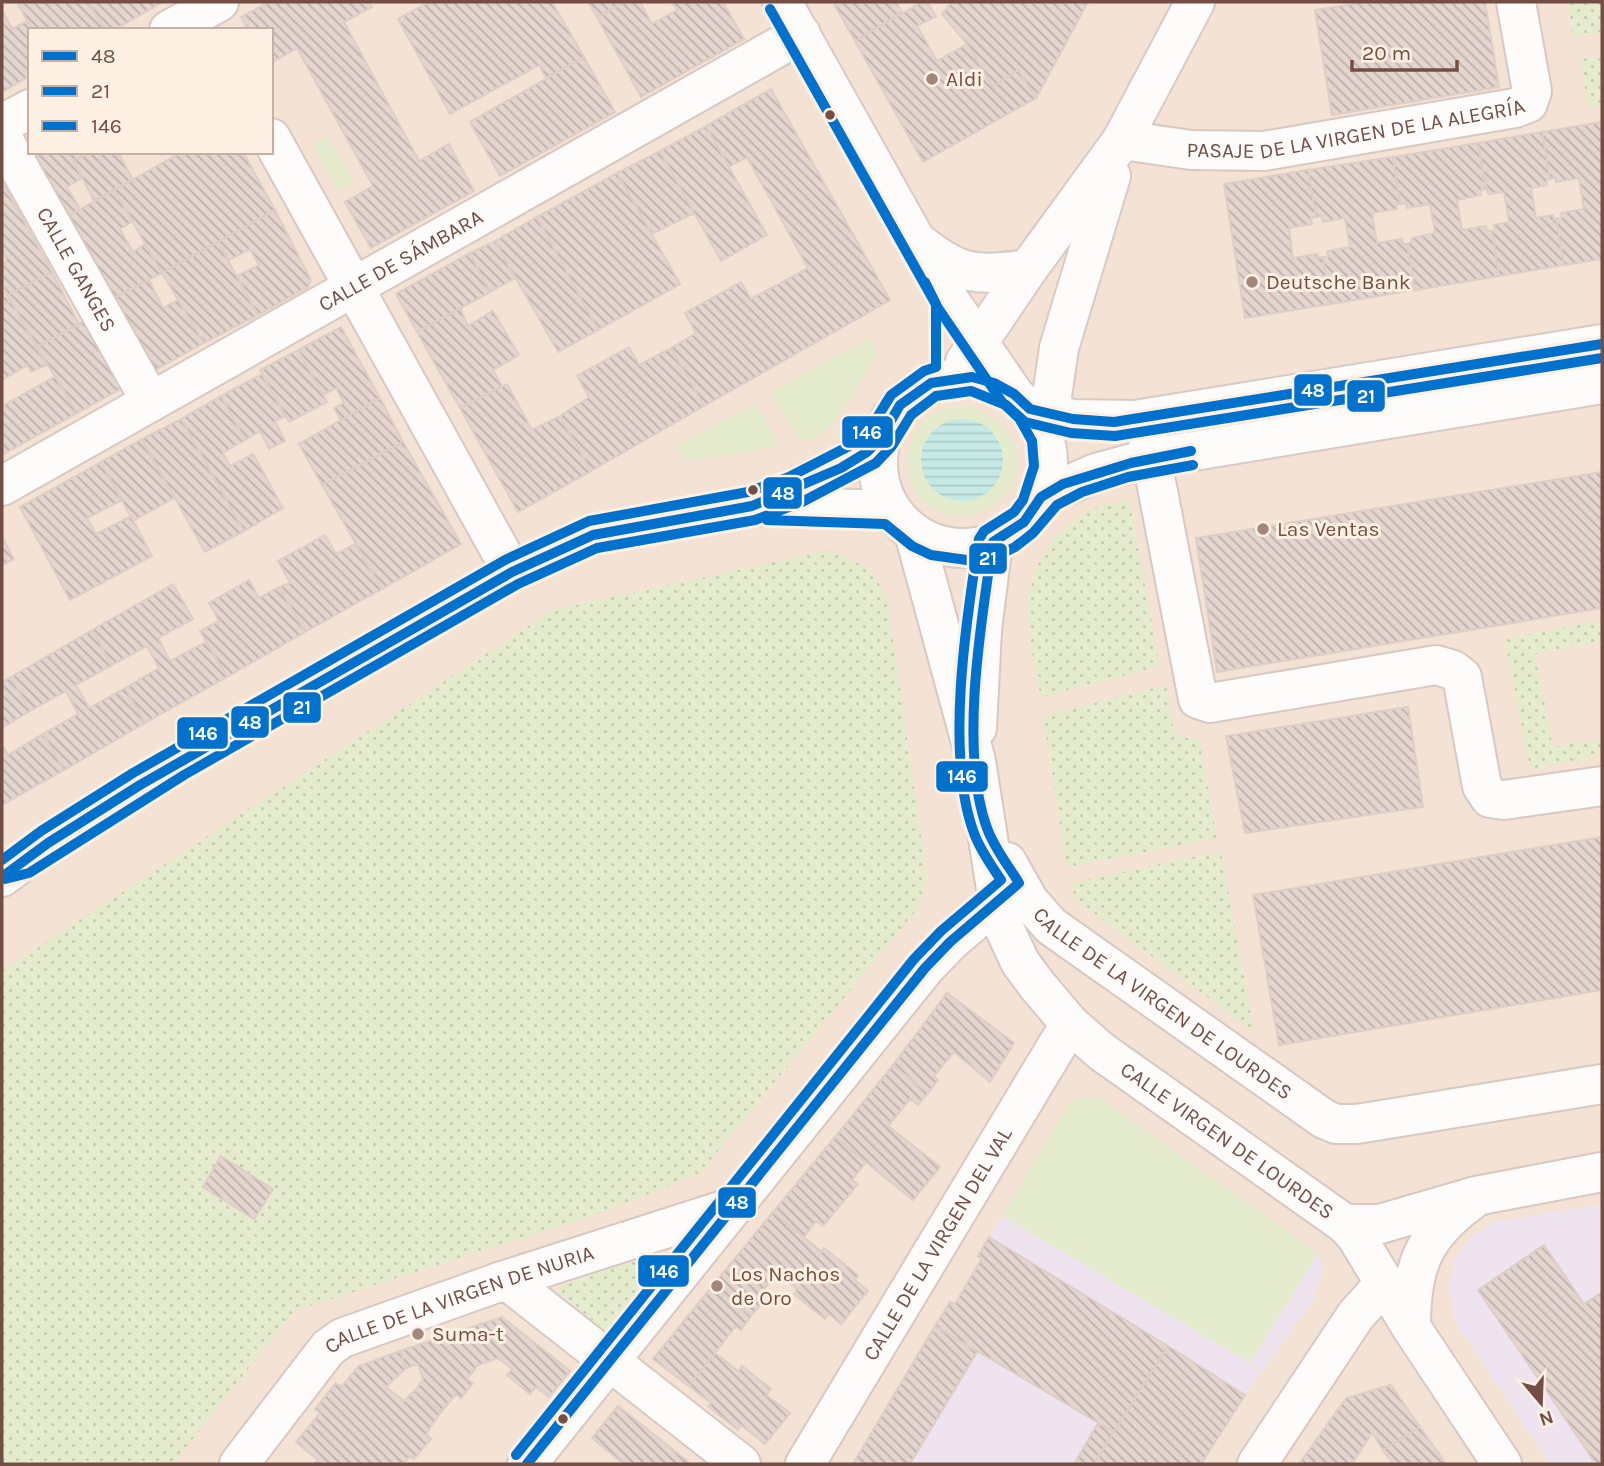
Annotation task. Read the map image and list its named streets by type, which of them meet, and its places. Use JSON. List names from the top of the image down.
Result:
{
  "streets": {
    "street": [
      "PASAJE DE LA VIRGEN DE LA ALEGRÍA",
      "CALLE DE SÁMBARA",
      "CALLE GANGES",
      "CALLE DE LA VIRGEN DE LOURDES",
      "CALLE VIRGEN DE LOURDES",
      "CALLE DE LA VIRGEN DEL VAL",
      "CALLE DE LA VIRGEN DE NURIA"
    ]
  },
  "crossings": [
    ["CALLE DE SÁMBARA", "CALLE GANGES"],
    ["CALLE DE LA VIRGEN DE LOURDES", "CALLE VIRGEN DE LOURDES"],
    ["CALLE DE LA VIRGEN DE LOURDES", "CALLE DE LA VIRGEN DEL VAL"],
    ["CALLE VIRGEN DE LOURDES", "CALLE DE LA VIRGEN DEL VAL"]
  ],
  "places": [
    "Aldi",
    "Deutsche Bank",
    "Las Ventas",
    "Los Nachos de Oro",
    "Suma-t"
  ],
  "lines": ["transit line 146", "transit line 48", "transit line 21"],
  "legend": ["48", "21", "146"],
  "scale_bar": "20 m",
  "north": "bottom"
}
